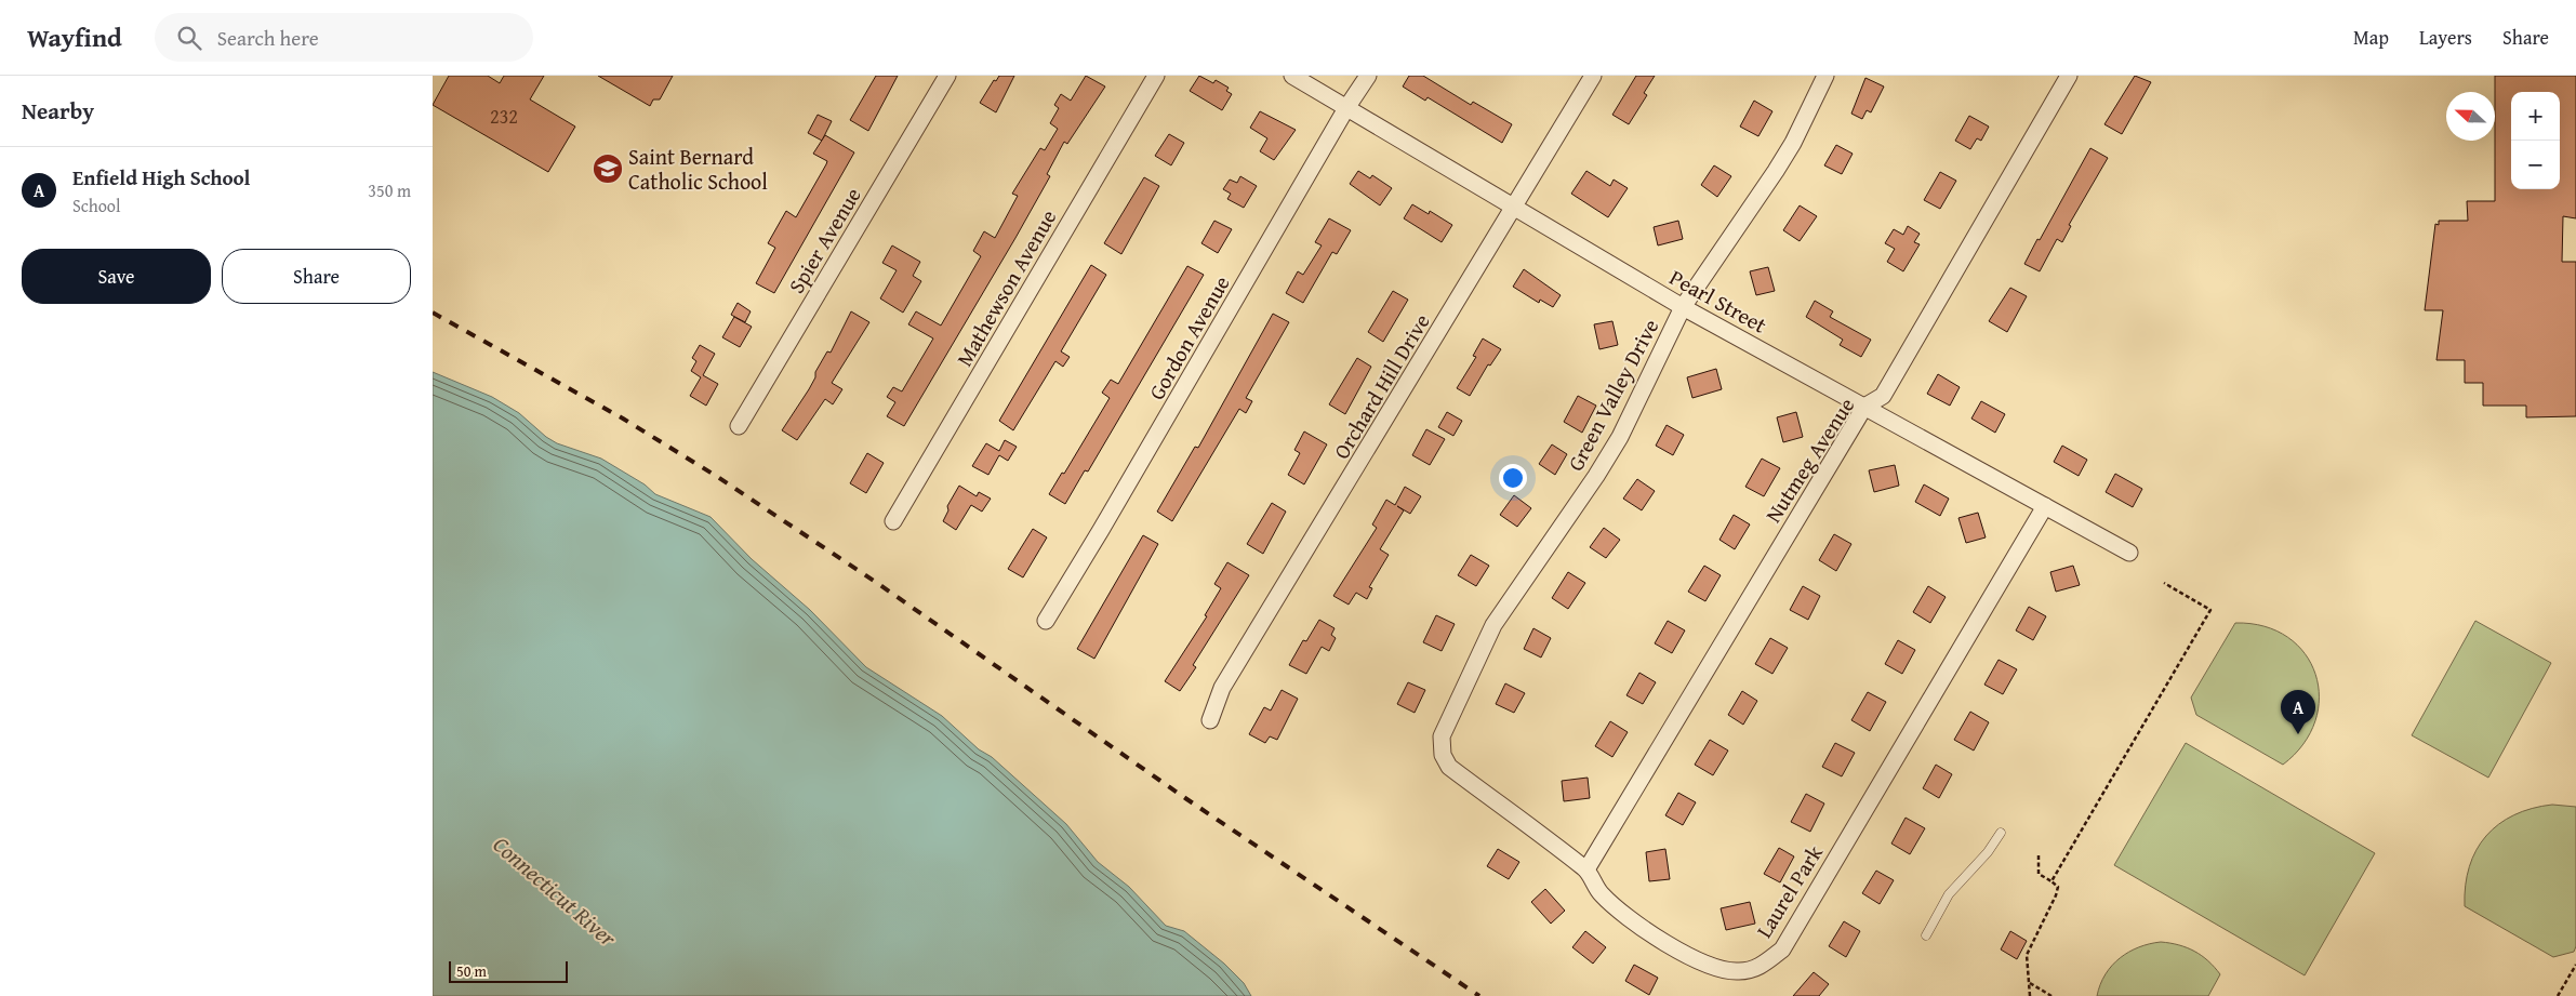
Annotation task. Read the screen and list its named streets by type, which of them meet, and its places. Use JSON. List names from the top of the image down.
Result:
{
  "streets": {
    "street": [
      "Spier Avenue",
      "Mathewson Avenue",
      "Pearl Street",
      "Gordon Avenue",
      "Orchard Hill Drive",
      "Green Valley Drive",
      "Nutmeg Avenue",
      "Laurel Park"
    ]
  },
  "crossings": [
    ["Pearl Street", "Gordon Avenue"],
    ["Pearl Street", "Orchard Hill Drive"],
    ["Pearl Street", "Green Valley Drive"],
    ["Pearl Street", "Nutmeg Avenue"],
    ["Pearl Street", "Laurel Park"],
    ["Green Valley Drive", "Laurel Park"],
    ["Nutmeg Avenue", "Laurel Park"]
  ],
  "water": ["Connecticut River"],
  "places": {
    "school or university": ["Saint Bernard Catholic School"]
  },
  "house_numbers": ["232"],
  "scale_bar": "50 m",
  "north": "left",
  "page": {
    "header": "Wayfind",
    "search": "Search here",
    "nav": ["Map", "Layers", "Share"],
    "heading": "Nearby",
    "map_buttons": ["+", "−"],
    "list": [
      {
        "mark": "A",
        "name": "Enfield High School",
        "note": "School",
        "value": "350 m"
      }
    ],
    "buttons": ["Save", "Share"],
    "pins": "A",
    "scale": "50 m"
  }
}
